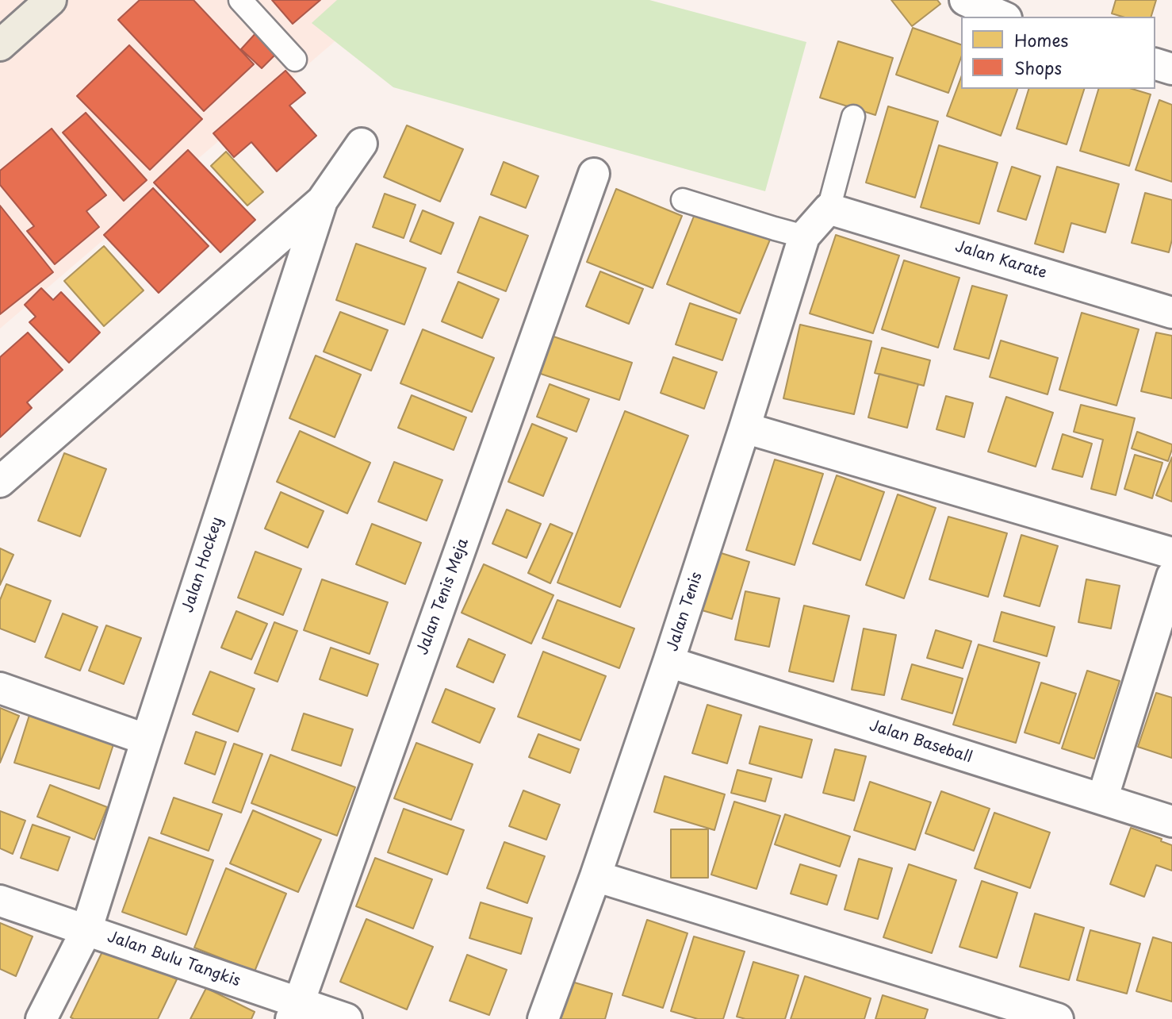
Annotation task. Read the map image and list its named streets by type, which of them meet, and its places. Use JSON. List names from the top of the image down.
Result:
{
  "streets": {
    "street": [
      "Jalan Karate",
      "Jalan Hockey",
      "Jalan Tenis Meja",
      "Jalan Tenis",
      "Jalan Baseball",
      "Jalan Bulu Tangkis"
    ]
  },
  "crossings": [
    ["Jalan Karate", "Jalan Tenis"],
    ["Jalan Hockey", "Jalan Bulu Tangkis"],
    ["Jalan Tenis Meja", "Jalan Bulu Tangkis"],
    ["Jalan Tenis", "Jalan Baseball"]
  ],
  "legend": ["Homes", "Shops"]
}
